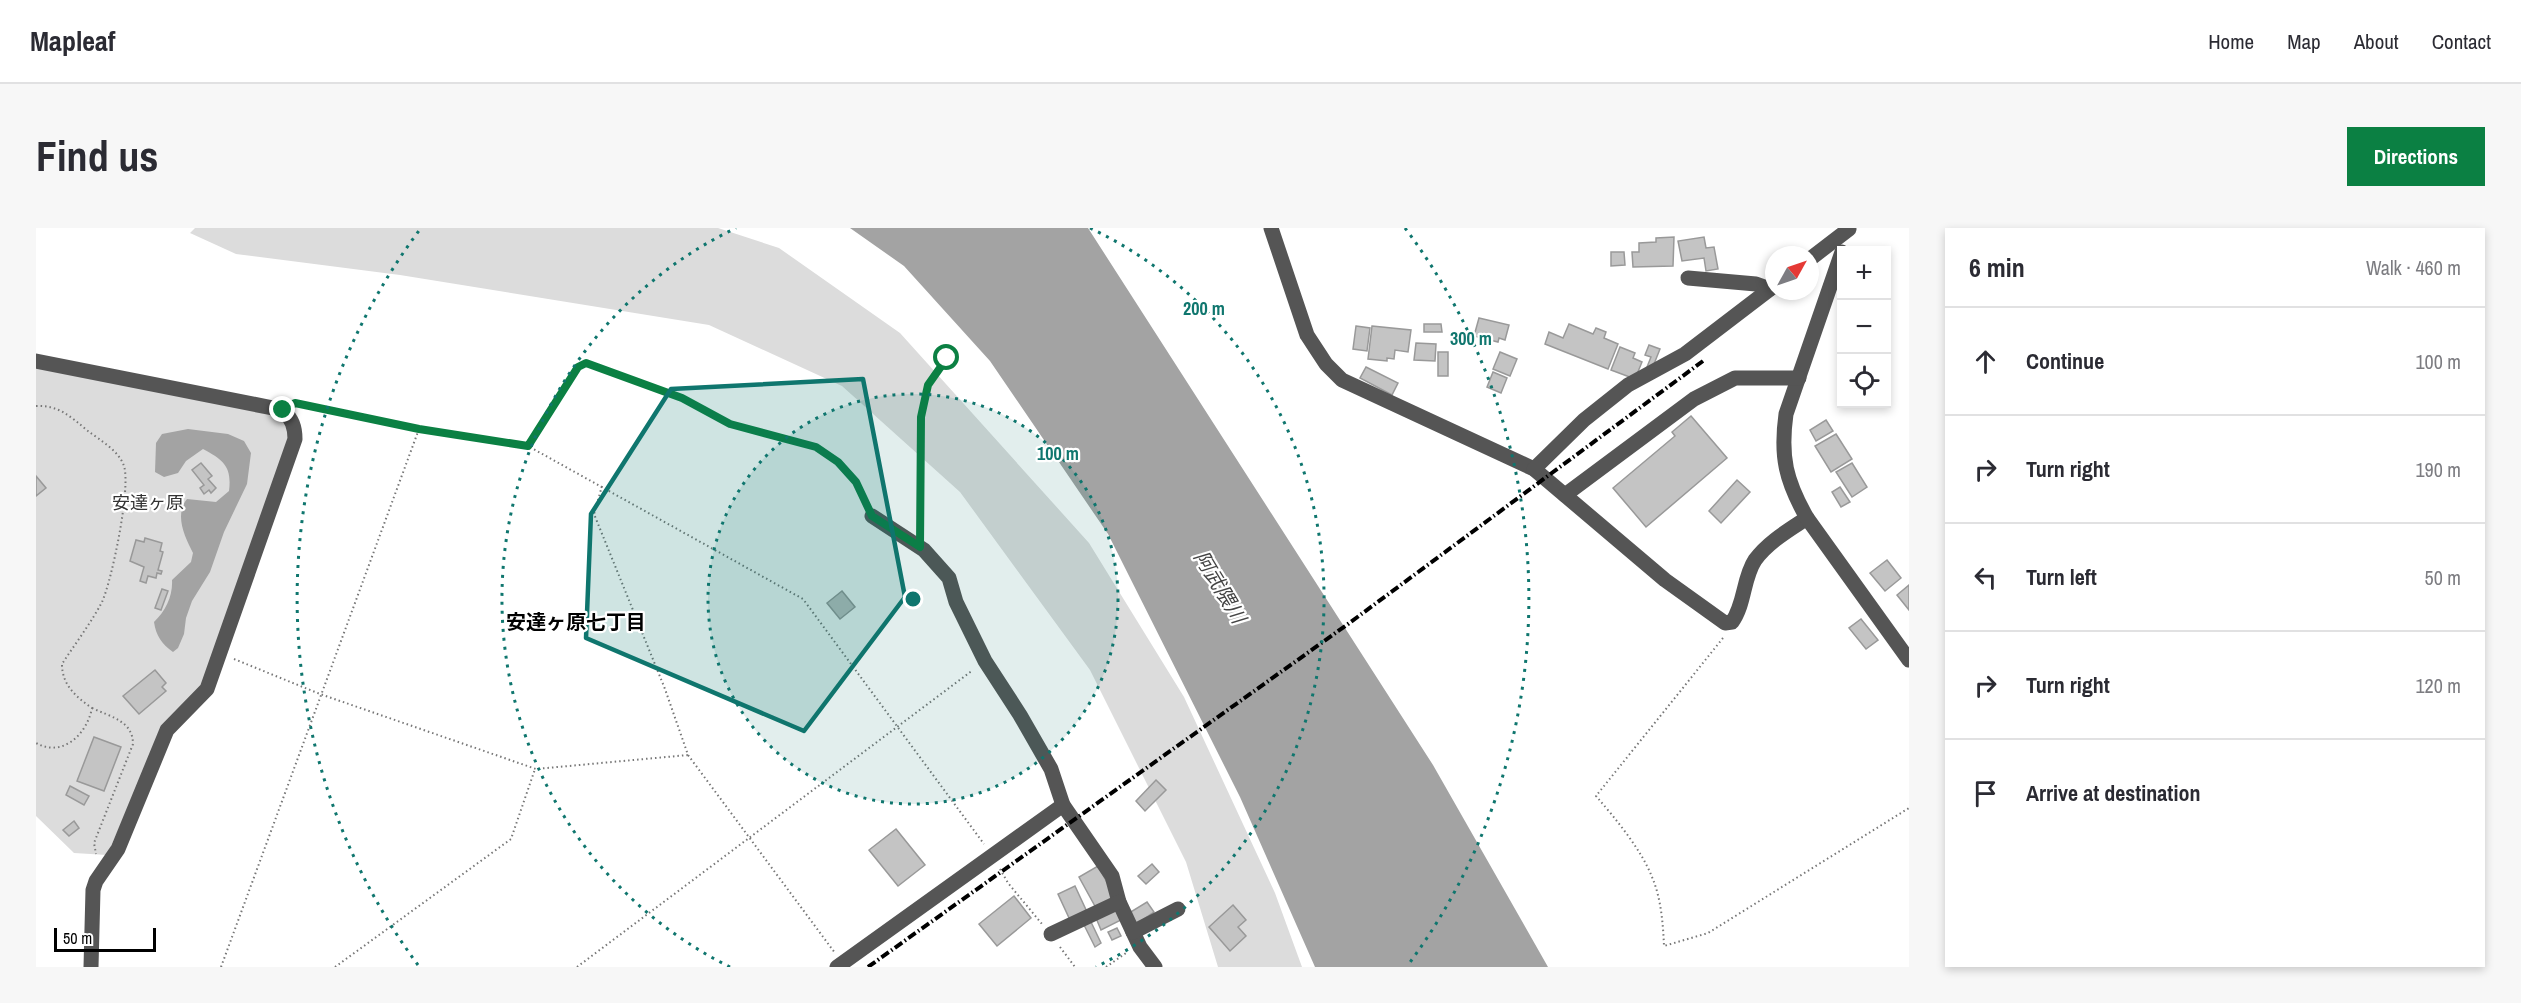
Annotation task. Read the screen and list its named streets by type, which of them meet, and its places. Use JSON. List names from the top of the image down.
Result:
{
  "districts": ["安達ヶ原七丁目"],
  "water": ["阿武隈川"],
  "parks": ["安達ヶ原"],
  "scale_bar": "50 m",
  "north": "top right",
  "page": {
    "header": "Mapleaf",
    "nav": [
      "Home",
      "Map",
      "About",
      "Contact"
    ],
    "buttons": "Directions",
    "title": "Find us",
    "heading": ["6 min", "Walk · 460 m"],
    "map_buttons": ["+", "−"],
    "list": [
      ["Continue", "100 m"],
      ["Turn right", "190 m"],
      ["Turn left", "50 m"],
      ["Turn right", "120 m"],
      "Arrive at destination"
    ],
    "scale": "50 m"
  },
  "rings": ["200 m", "300 m", "100 m"]
}
